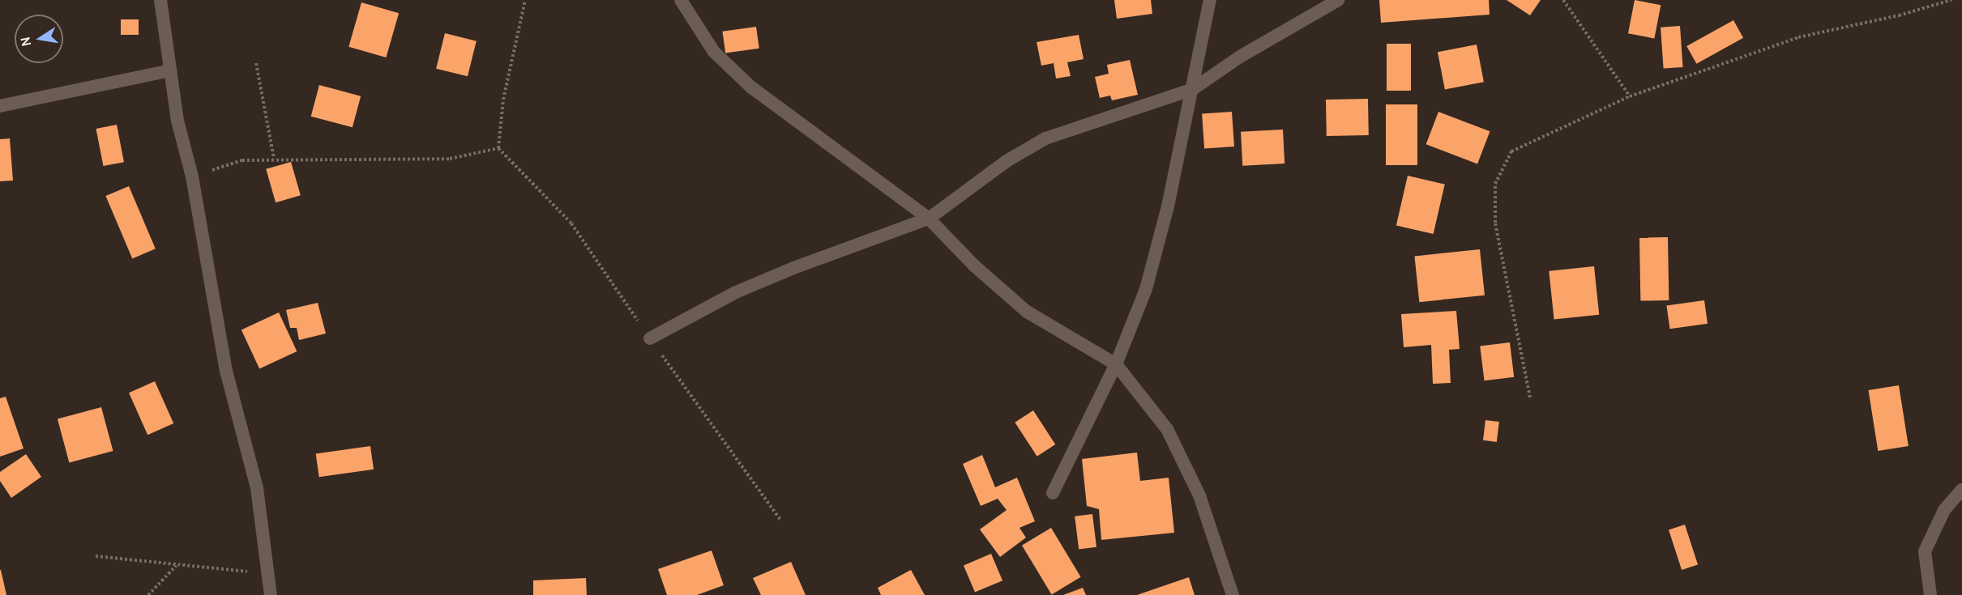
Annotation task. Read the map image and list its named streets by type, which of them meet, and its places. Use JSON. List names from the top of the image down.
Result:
{
  "north": "left"
}
